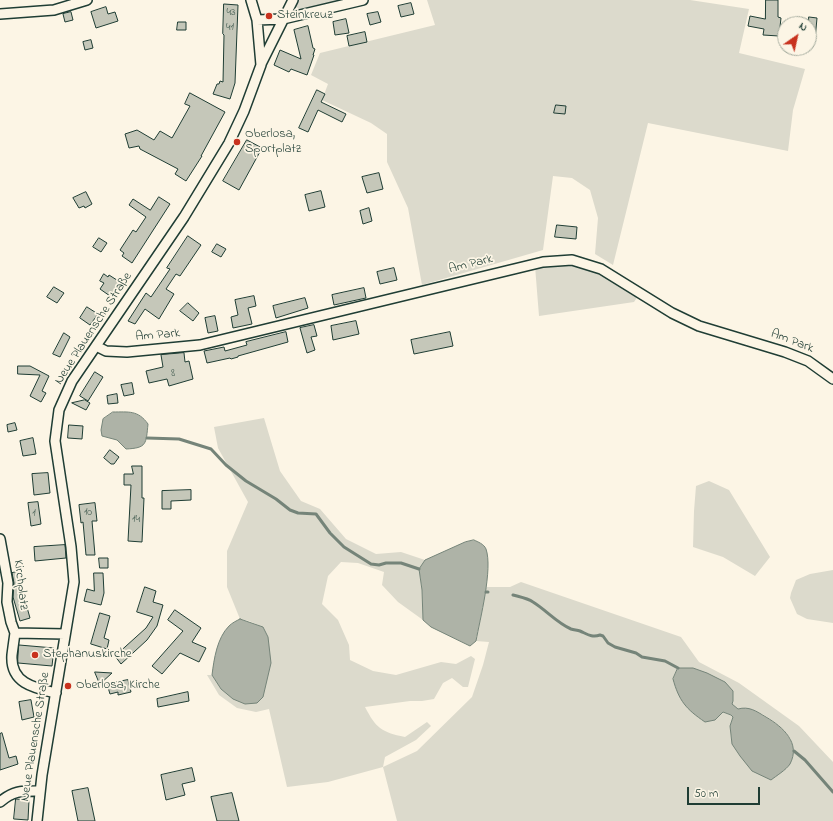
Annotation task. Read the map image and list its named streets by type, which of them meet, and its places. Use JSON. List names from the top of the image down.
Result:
{
  "streets": {
    "street": ["Am Park", "Neue Plauensche Straße", "Kirchplatz"]
  },
  "crossings": [
    ["Am Park", "Neue Plauensche Straße"],
    ["Neue Plauensche Straße", "Kirchplatz"]
  ],
  "places": [
    "Steinkreuz",
    "Oberlosa, Sportplatz",
    "Stephanuskirche",
    "Oberlosa, Kirche"
  ],
  "house_numbers": [
    "43",
    "41",
    "8",
    "10",
    "1",
    "14"
  ],
  "scale_bar": "50 m",
  "north": "top right"
}
